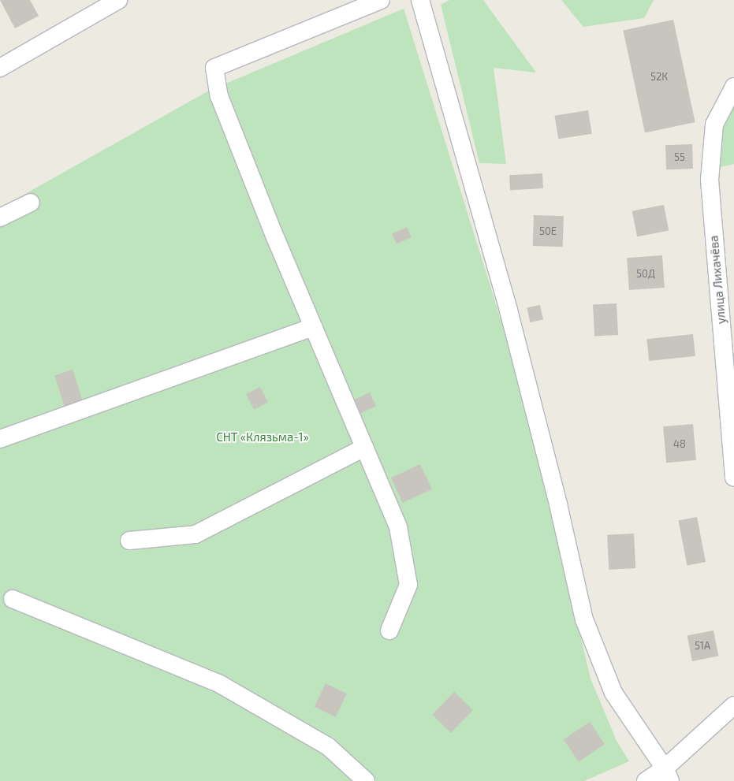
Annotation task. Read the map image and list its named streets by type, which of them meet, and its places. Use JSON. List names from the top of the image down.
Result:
{
  "streets": {
    "street": ["улица Лихачёва"]
  },
  "parks": ["СНТ «Клязьма-1»"],
  "house_numbers": [
    "52К",
    "55",
    "50Е",
    "50Д",
    "48",
    "51А"
  ]
}
